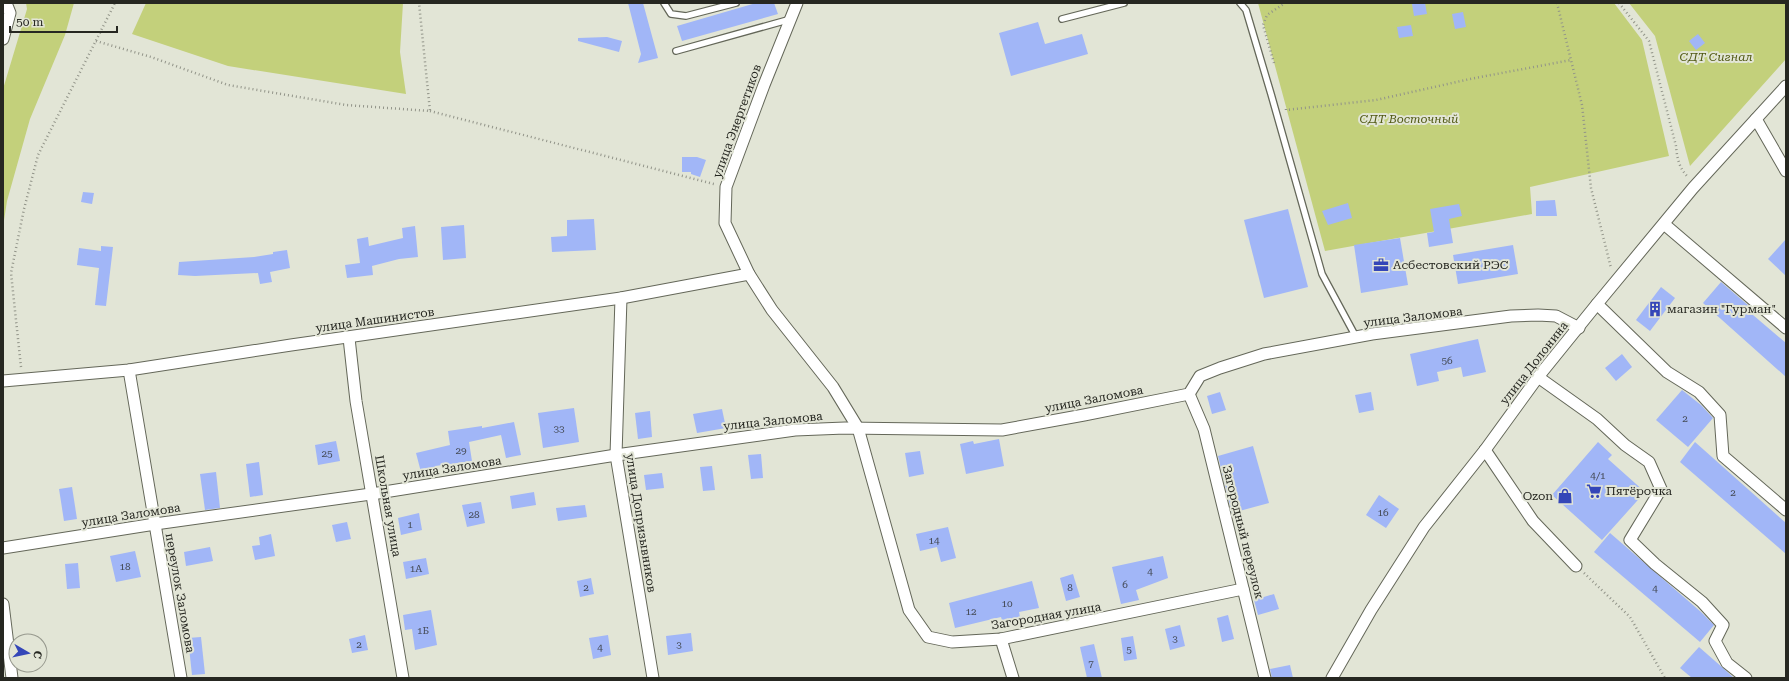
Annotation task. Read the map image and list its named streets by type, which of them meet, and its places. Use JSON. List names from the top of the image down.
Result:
{
  "streets": {
    "street": [
      "улица Энергетиков",
      "улица Заломова",
      "улица Машинистов",
      "улица Долонина",
      "Школьная улица",
      "улица Допризывников",
      "Загородный переулок",
      "переулок Заломова",
      "Загородная улица"
    ]
  },
  "crossings": [
    ["улица Энергетиков", "улица Заломова"],
    ["улица Энергетиков", "улица Машинистов"],
    ["улица Энергетиков", "Загородная улица"],
    ["улица Заломова", "улица Долонина"],
    ["улица Заломова", "Школьная улица"],
    ["улица Заломова", "улица Допризывников"],
    ["улица Заломова", "Загородный переулок"],
    ["улица Заломова", "переулок Заломова"],
    ["улица Заломова", "Загородная улица"],
    ["улица Машинистов", "Школьная улица"],
    ["улица Машинистов", "улица Допризывников"],
    ["улица Машинистов", "переулок Заломова"],
    ["Загородный переулок", "Загородная улица"]
  ],
  "parks": ["СДТ Сигнал", "СДТ Восточный"],
  "places": {
    "office": ["Асбестовский РЭС"],
    "building": ["магазин \"Гурман\""],
    "supermarket": ["Пятёрочка"],
    "shop": ["Ozon"]
  },
  "house_numbers": [
    "56",
    "2",
    "33",
    "29",
    "25",
    "4/1",
    "2",
    "16",
    "28",
    "1",
    "14",
    "18",
    "1А",
    "4",
    "6",
    "2",
    "8",
    "4",
    "10",
    "12",
    "1Б",
    "3",
    "2",
    "3",
    "4",
    "5",
    "7"
  ],
  "scale_bar": "50 m",
  "north": "right"
}
